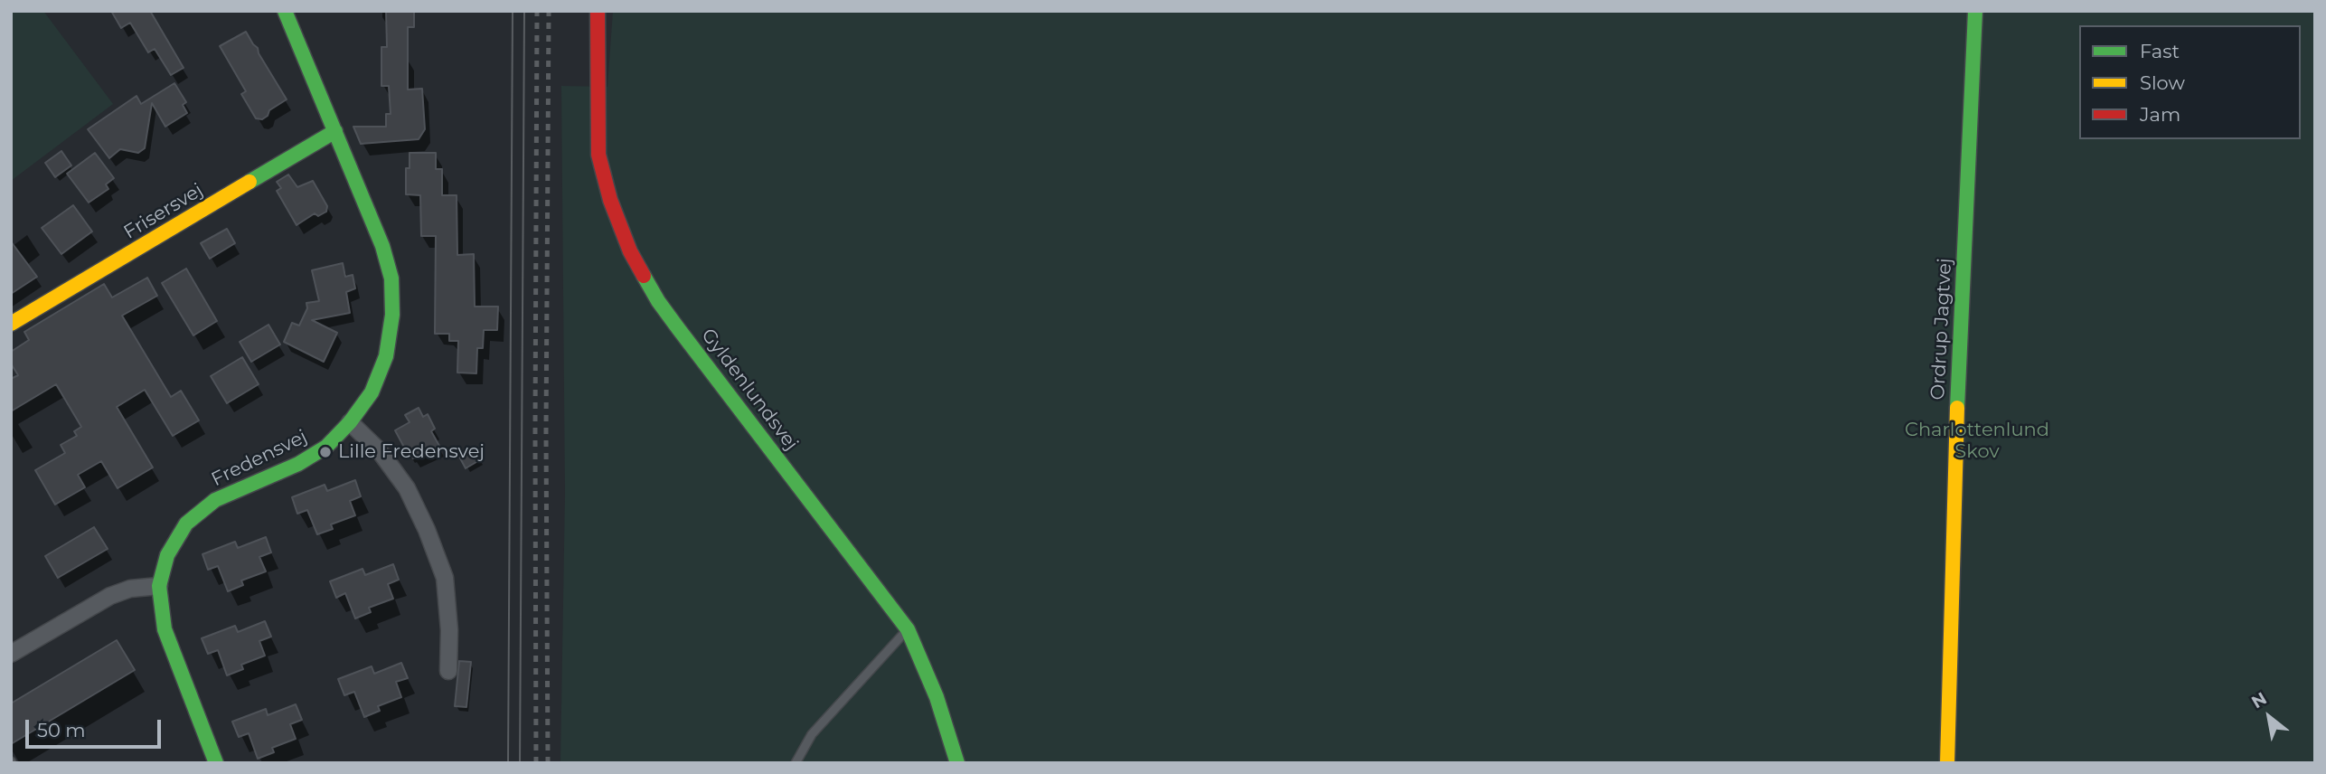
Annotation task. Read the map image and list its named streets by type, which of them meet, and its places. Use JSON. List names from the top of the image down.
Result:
{
  "streets": {
    "street": [
      "Frisersvej",
      "Ordrup Jagtvej",
      "Gyldenlundsvej",
      "Fredensvej"
    ]
  },
  "crossings": [
    ["Frisersvej", "Fredensvej"]
  ],
  "parks": ["Charlottenlund Skov"],
  "places": ["Lille Fredensvej"],
  "legend": ["Fast", "Slow", "Jam"],
  "scale_bar": "50 m",
  "north": "top left"
}
